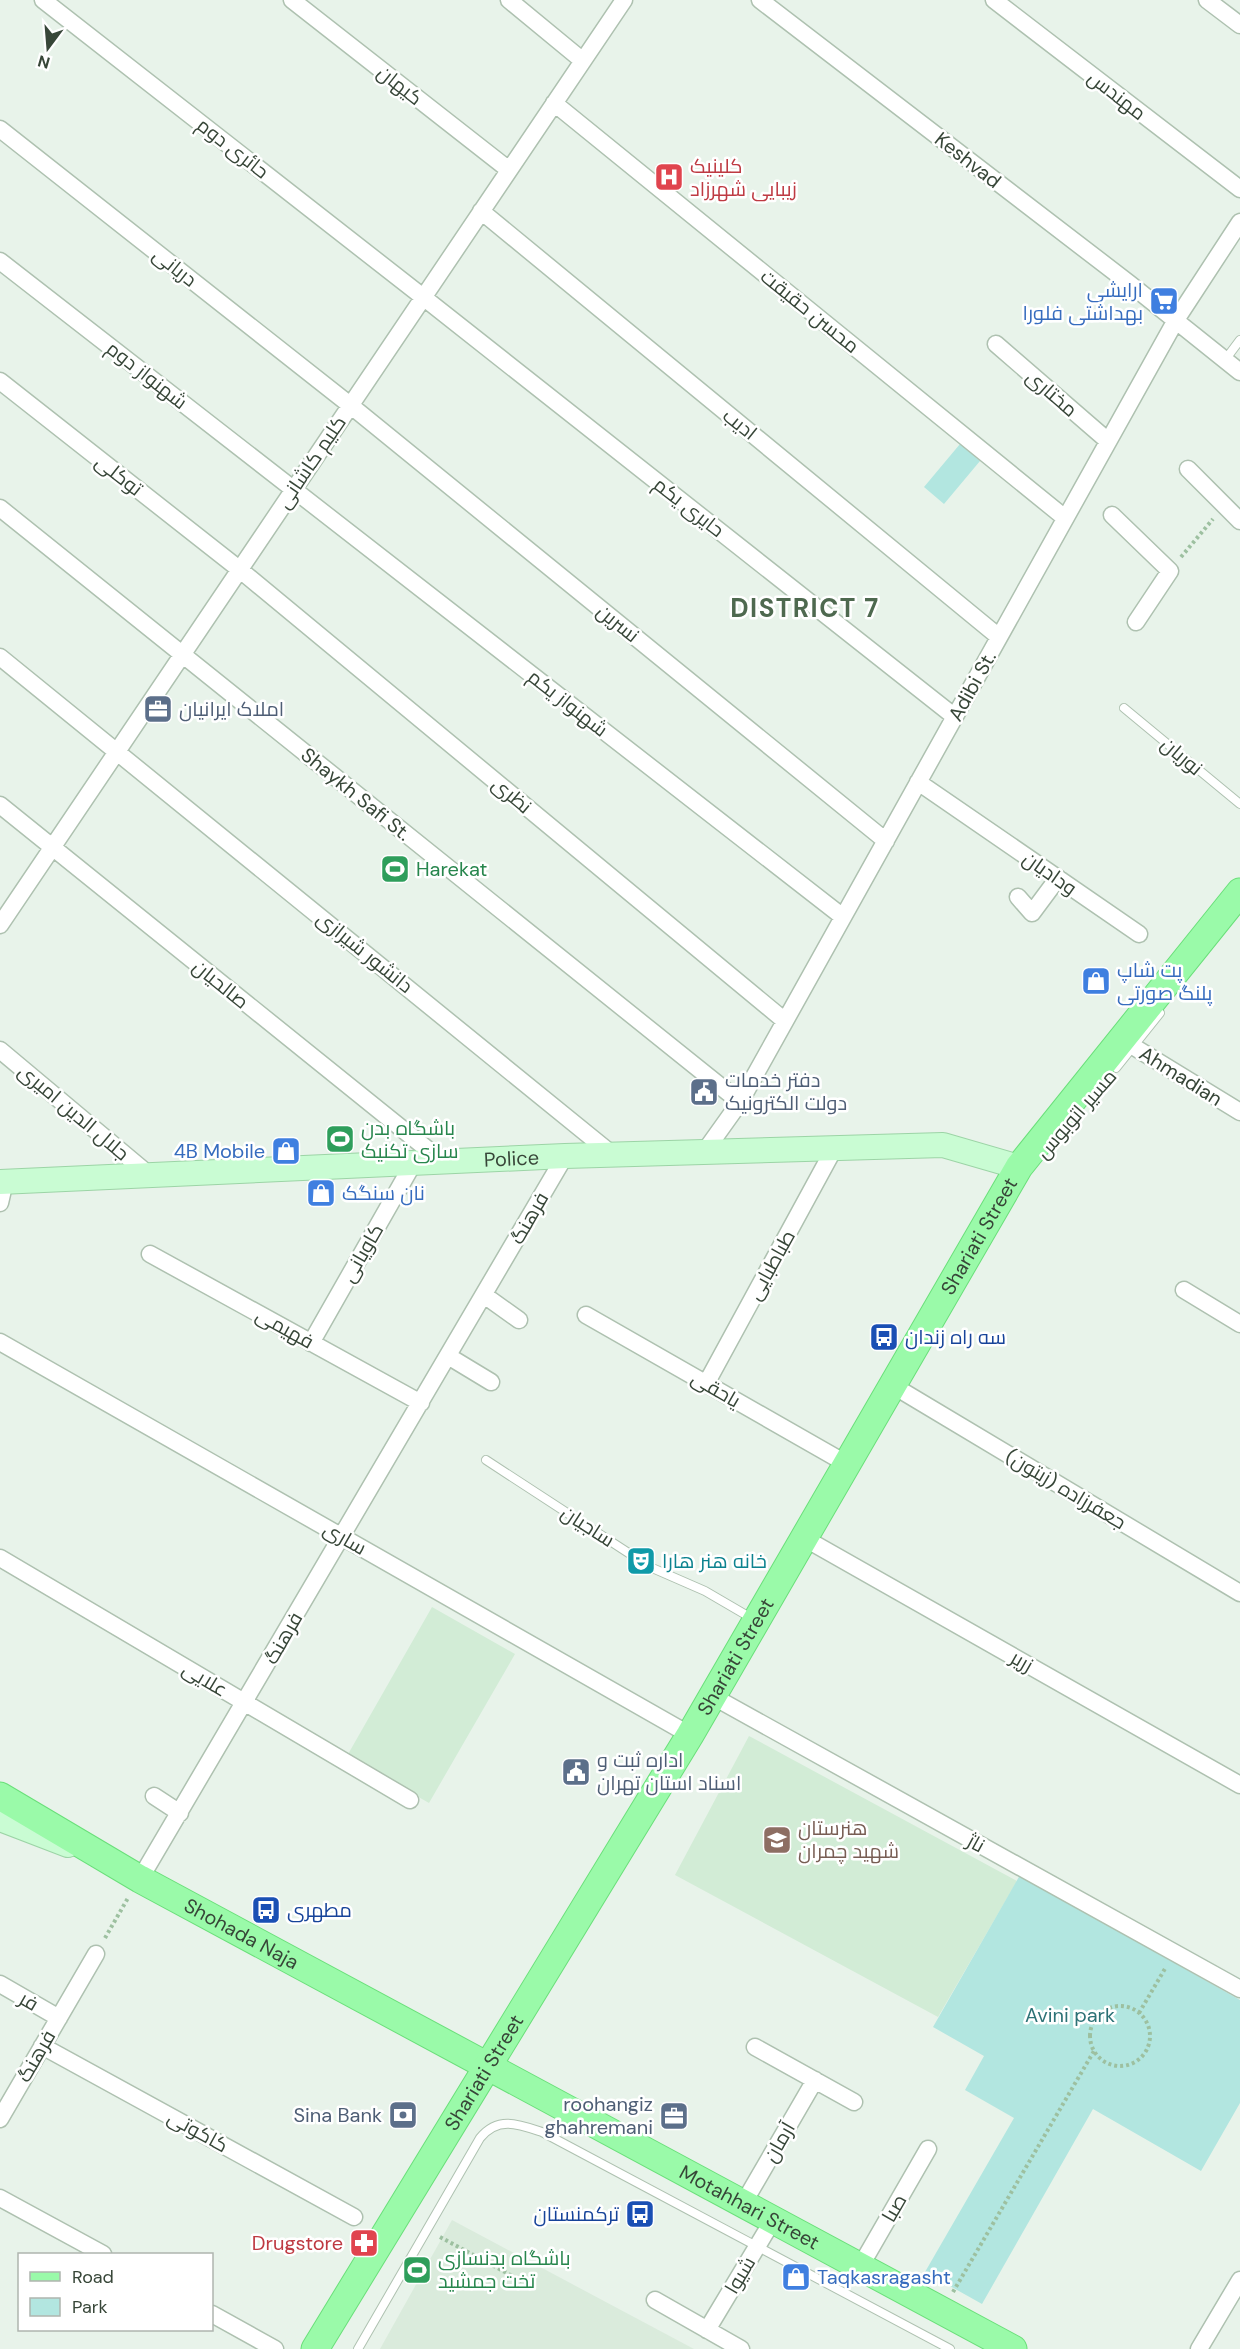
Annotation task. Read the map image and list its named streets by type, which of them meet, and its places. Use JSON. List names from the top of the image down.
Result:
{
  "streets": {
    "main road": [
      "Police",
      "Shariati Street",
      "Shohada Naja",
      "Motahhari Street"
    ],
    "street": [
      "کیهان",
      "مهندس",
      "حائری دوم",
      "Keshvad",
      "دریانی",
      "محسن حقیقت",
      "شهنواز دوم",
      "مختاری",
      "ادیب",
      "کلیم کاشانی",
      "توکلی",
      "حایری یکم",
      "نسرین",
      "Adibi St.",
      "شهنواز یکم",
      "Shaykh Safi St.",
      "نظری",
      "ودادیان",
      "دانشور شیرازی",
      "صالحیان",
      "Ahmadian",
      "جلال الدین امیری",
      "فرهنگ",
      "کاویانی",
      "طباطبایی",
      "فهیمی",
      "یاحقی",
      "جعفرزاده (زیتون)",
      "ساری",
      "زریر",
      "علایی",
      "ناژ",
      "فر",
      "کاکوتی",
      "آرمان",
      "صبا",
      "شیوا"
    ],
    "lane": ["نوریان", "مسیر اتوبوس", "ساجیان"]
  },
  "crossings": [
    ["کیهان", "کلیم کاشانی"],
    ["حائری دوم", "کلیم کاشانی"],
    ["حائری دوم", "حایری یکم"],
    ["Keshvad", "Adibi St."],
    ["دریانی", "کلیم کاشانی"],
    ["دریانی", "نسرین"],
    ["محسن حقیقت", "کلیم کاشانی"],
    ["محسن حقیقت", "Adibi St."],
    ["شهنواز دوم", "کلیم کاشانی"],
    ["شهنواز دوم", "شهنواز یکم"],
    ["مختاری", "Adibi St."],
    ["ادیب", "کلیم کاشانی"],
    ["ادیب", "Adibi St."],
    ["کلیم کاشانی", "توکلی"],
    ["کلیم کاشانی", "حایری یکم"],
    ["کلیم کاشانی", "نسرین"],
    ["کلیم کاشانی", "شهنواز یکم"],
    ["کلیم کاشانی", "Shaykh Safi St."],
    ["کلیم کاشانی", "نظری"],
    ["کلیم کاشانی", "دانشور شیرازی"],
    ["کلیم کاشانی", "صالحیان"],
    ["توکلی", "نظری"],
    ["حایری یکم", "Adibi St."],
    ["نسرین", "Adibi St."],
    ["Adibi St.", "شهنواز یکم"],
    ["Adibi St.", "Shaykh Safi St."],
    ["Adibi St.", "نظری"],
    ["Adibi St.", "ودادیان"],
    ["Adibi St.", "Police"],
    ["دانشور شیرازی", "Police"],
    ["صالحیان", "Police"],
    ["Ahmadian", "مسیر اتوبوس"],
    ["Ahmadian", "Shariati Street"],
    ["جلال الدین امیری", "Police"],
    ["مسیر اتوبوس", "Shariati Street"],
    ["Police", "فرهنگ"],
    ["Police", "Shariati Street"],
    ["Police", "کاویانی"],
    ["Police", "طباطبایی"],
    ["فرهنگ", "فهیمی"],
    ["فرهنگ", "ساری"],
    ["فرهنگ", "علایی"],
    ["فرهنگ", "Shohada Naja"],
    ["فرهنگ", "فر"],
    ["فرهنگ", "کاکوتی"],
    ["Shariati Street", "یاحقی"],
    ["Shariati Street", "جعفرزاده (زیتون)"],
    ["Shariati Street", "ساجیان"],
    ["Shariati Street", "ساری"],
    ["Shariati Street", "زریر"],
    ["Shariati Street", "ناژ"],
    ["Shariati Street", "Shohada Naja"],
    ["Shariati Street", "Motahhari Street"],
    ["کاویانی", "فهیمی"],
    ["طباطبایی", "یاحقی"],
    ["Shohada Naja", "Motahhari Street"],
    ["آرمان", "Motahhari Street"],
    ["Motahhari Street", "صبا"],
    ["Motahhari Street", "شیوا"]
  ],
  "districts": ["DISTRICT 7"],
  "parks": ["Avini park"],
  "places": {
    "hospital": ["کلینیک زیبایی شهرزاد"],
    "supermarket": ["ارایشی بهداشتی فلورا"],
    "office": ["املاک ایرانیان", "roohangiz ghahremani"],
    "sports": ["Harekat", "باشگاه بدن سازی تکنیک", "باشگاه بدنسازى تخت جمشيد"],
    "shop": [
      "پت شاپ پلنگ صورتی",
      "4B Mobile",
      "نان سنگک",
      "Taqkasragasht"
    ],
    "public building": ["دفتر خدمات دولت الکترونیک", "اداره ثبت و اسناد استان تهران"],
    "bus stop": ["سه راه زندان", "مطهری", "ترکمنستان"],
    "theatre": ["خانه هنر هارا"],
    "school or university": ["هنرستان شهید چمران"],
    "bank": ["Sina Bank"],
    "pharmacy": ["Drugstore"]
  },
  "legend": ["Road", "Park"],
  "north": "bottom"
}
